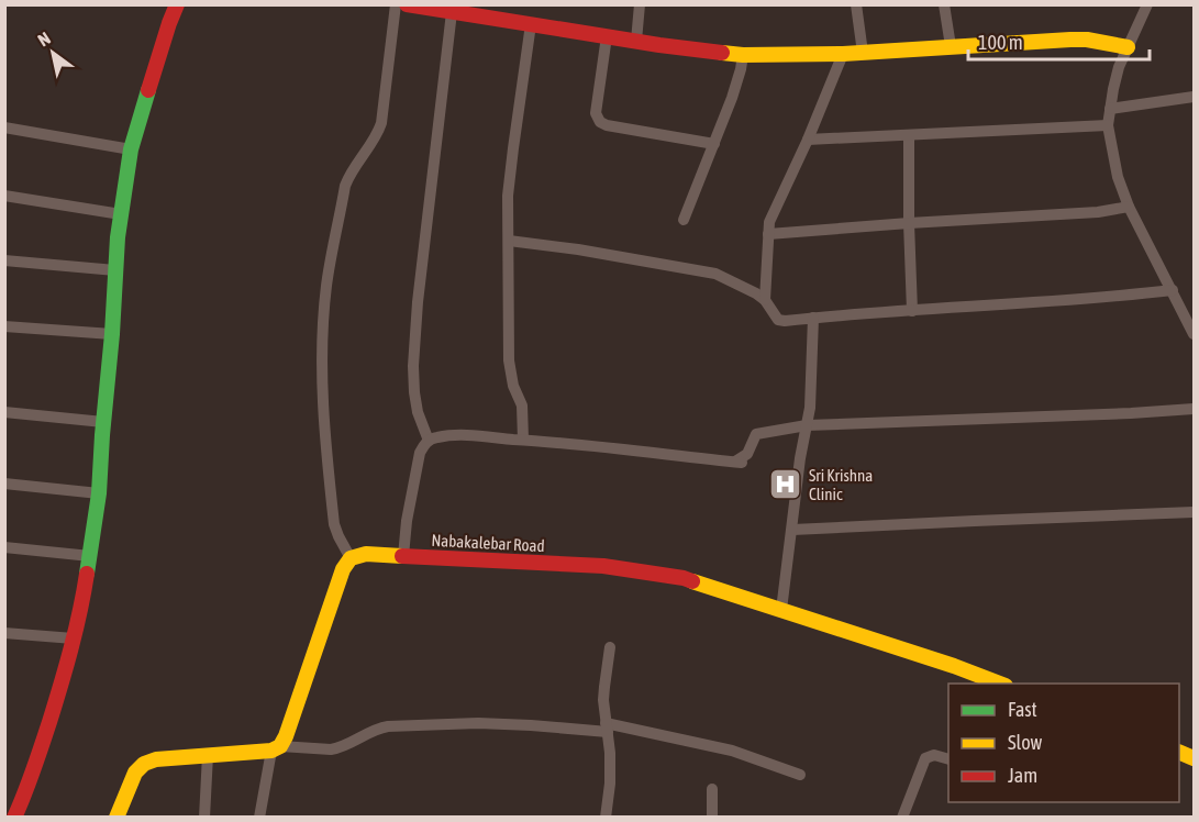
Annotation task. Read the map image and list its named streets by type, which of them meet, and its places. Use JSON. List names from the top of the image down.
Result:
{
  "streets": {
    "street": ["Nabakalebar Road"]
  },
  "places": {
    "hospital": ["Sri Krishna Clinic"]
  },
  "legend": ["Fast", "Slow", "Jam"],
  "scale_bar": "100 m",
  "north": "top left"
}
